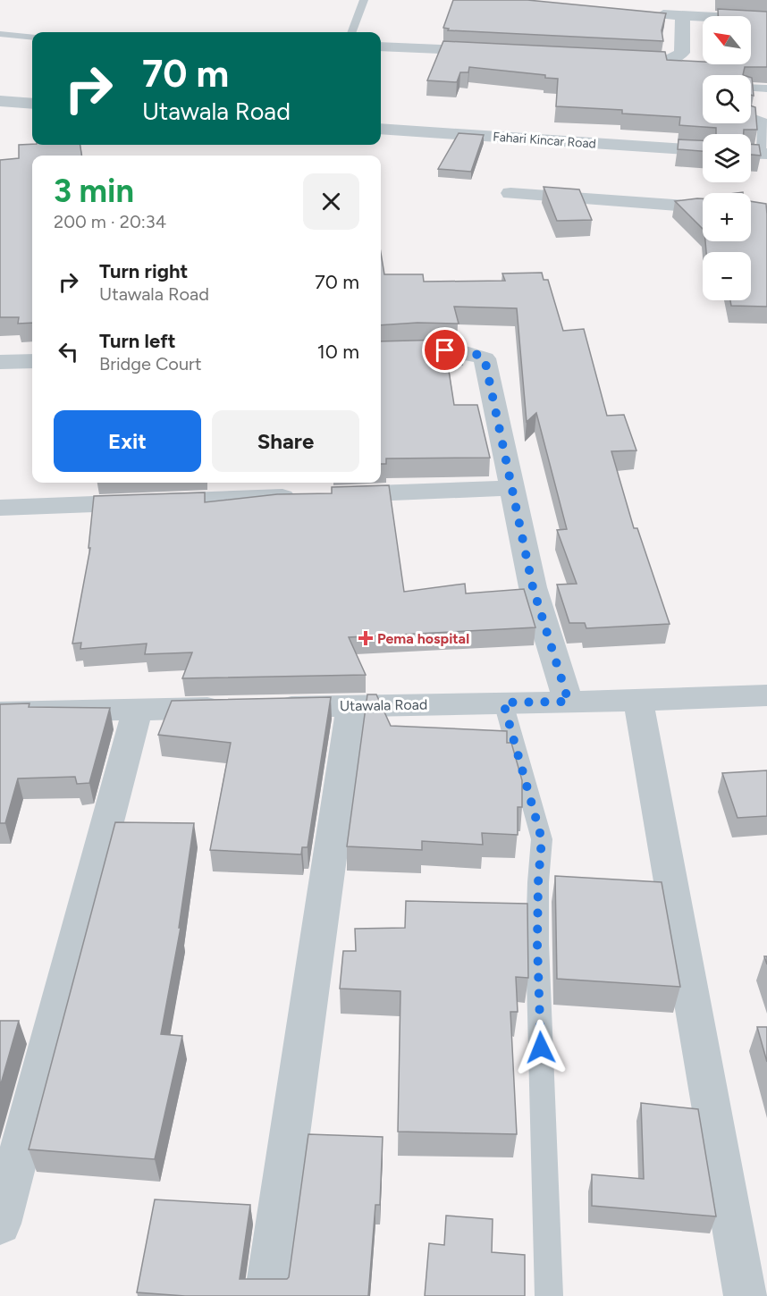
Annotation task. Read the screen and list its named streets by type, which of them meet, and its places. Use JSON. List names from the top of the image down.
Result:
{
  "streets": {
    "street": ["Fahari Kincar Road", "Utawala Road"]
  },
  "places": {
    "health": ["Pema hospital"]
  },
  "north": "top left",
  "page": {
    "map_buttons": ["+", "−"],
    "turn": ["70 m", "Utawala Road"],
    "heading": ["3 min", "200 m · 20:34"],
    "list": [
      {
        "name": "Turn right",
        "note": "Utawala Road",
        "value": "70 m"
      },
      {
        "name": "Turn left",
        "note": "Bridge Court",
        "value": "10 m"
      }
    ],
    "buttons": ["Exit", "Share"]
  }
}
